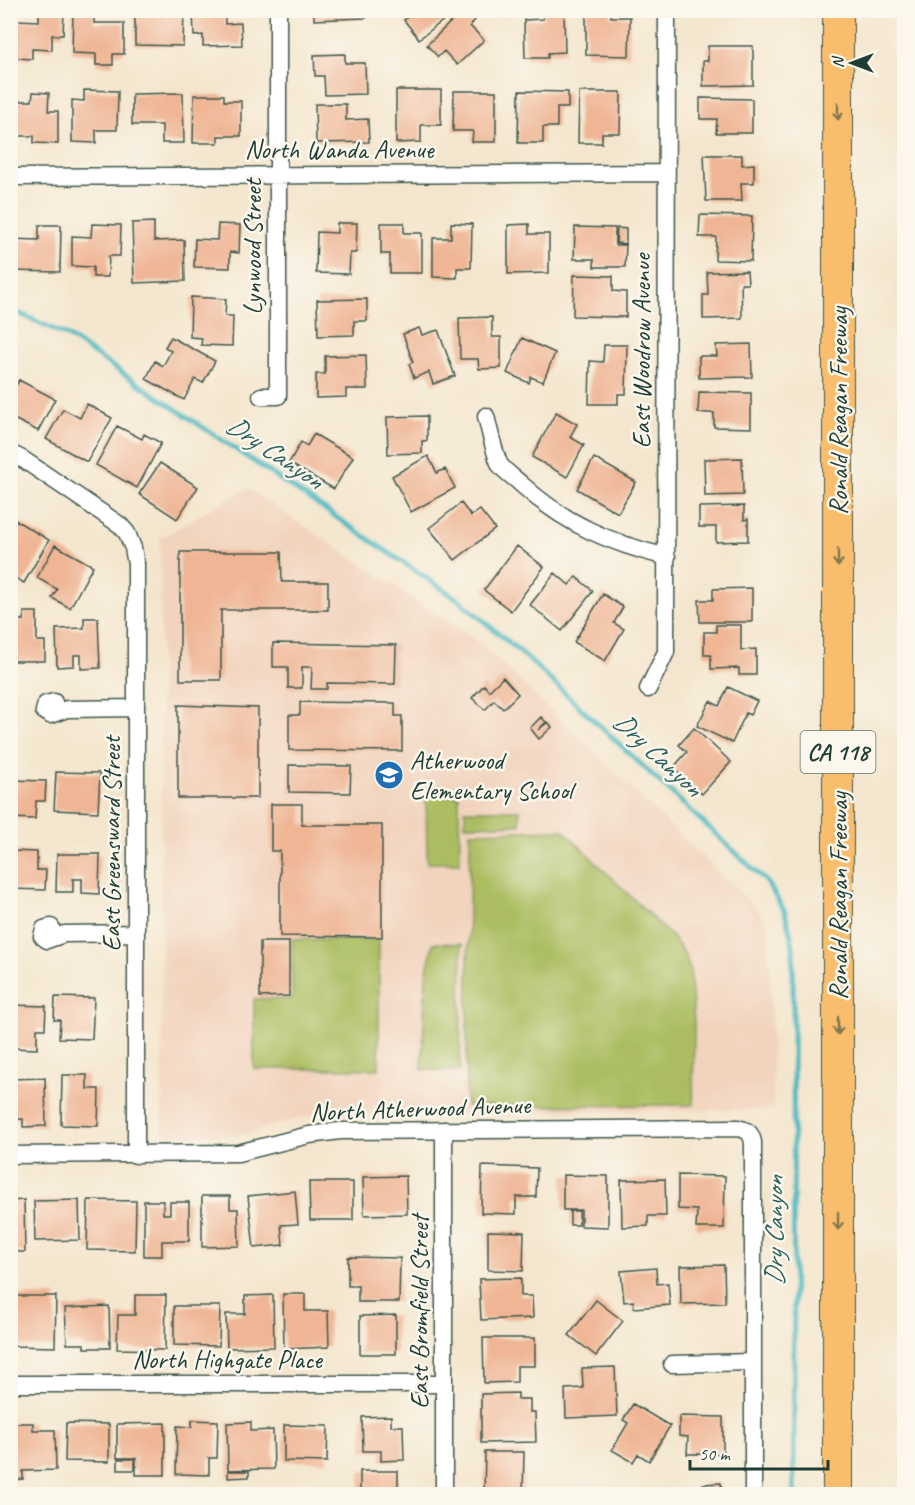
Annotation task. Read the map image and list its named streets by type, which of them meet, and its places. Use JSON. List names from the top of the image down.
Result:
{
  "streets": {
    "highway": ["Ronald Reagan Freeway", "CA 118"],
    "street": [
      "North Wanda Avenue",
      "Lynwood Street",
      "East Woodrow Avenue",
      "East Greensward Street",
      "North Atherwood Avenue",
      "East Bromfield Street",
      "North Highgate Place"
    ]
  },
  "crossings": [
    ["North Wanda Avenue", "Lynwood Street"],
    ["North Wanda Avenue", "East Woodrow Avenue"],
    ["East Greensward Street", "North Atherwood Avenue"],
    ["North Atherwood Avenue", "East Bromfield Street"],
    ["East Bromfield Street", "North Highgate Place"]
  ],
  "one_way": ["Ronald Reagan Freeway"],
  "water": ["Dry Canyon"],
  "places": {
    "school or university": ["Atherwood Elementary School"]
  },
  "scale_bar": "50 m",
  "north": "left"
}
